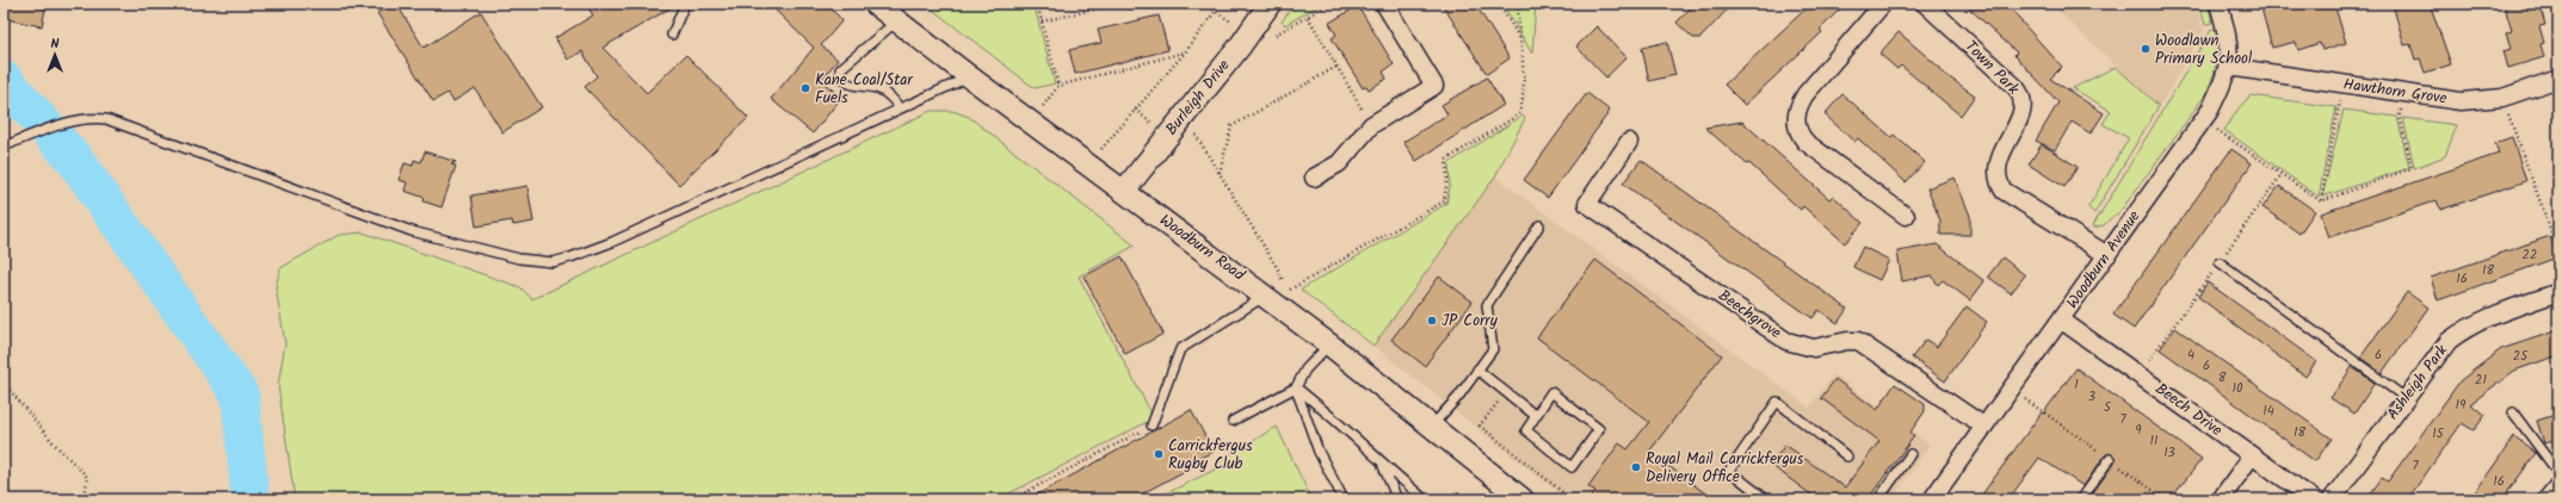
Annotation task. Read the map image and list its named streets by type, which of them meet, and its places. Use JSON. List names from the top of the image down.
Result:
{
  "streets": {
    "street": [
      "Town Park",
      "Hawthorn Grove",
      "Burleigh Drive",
      "Woodburn Road",
      "Woodburn Avenue",
      "Beechgrove",
      "Ashleigh Park",
      "Beech Drive"
    ]
  },
  "crossings": [
    ["Town Park", "Woodburn Avenue"],
    ["Hawthorn Grove", "Woodburn Avenue"],
    ["Burleigh Drive", "Woodburn Road"],
    ["Woodburn Avenue", "Beechgrove"],
    ["Woodburn Avenue", "Beech Drive"]
  ],
  "places": [
    "Woodlawn Primary School",
    "Kane Coal/Star Fuels",
    "JP Corry",
    "Carrickfergus Rugby Club",
    "Royal Mail Carrickfergus Delivery Office"
  ],
  "house_numbers": [
    "22",
    "18",
    "16",
    "4",
    "6",
    "25",
    "6",
    "8",
    "21",
    "1",
    "10",
    "3",
    "19",
    "5",
    "14",
    "7",
    "9",
    "18",
    "15",
    "11",
    "13",
    "7",
    "16"
  ],
  "north": "top"
}
